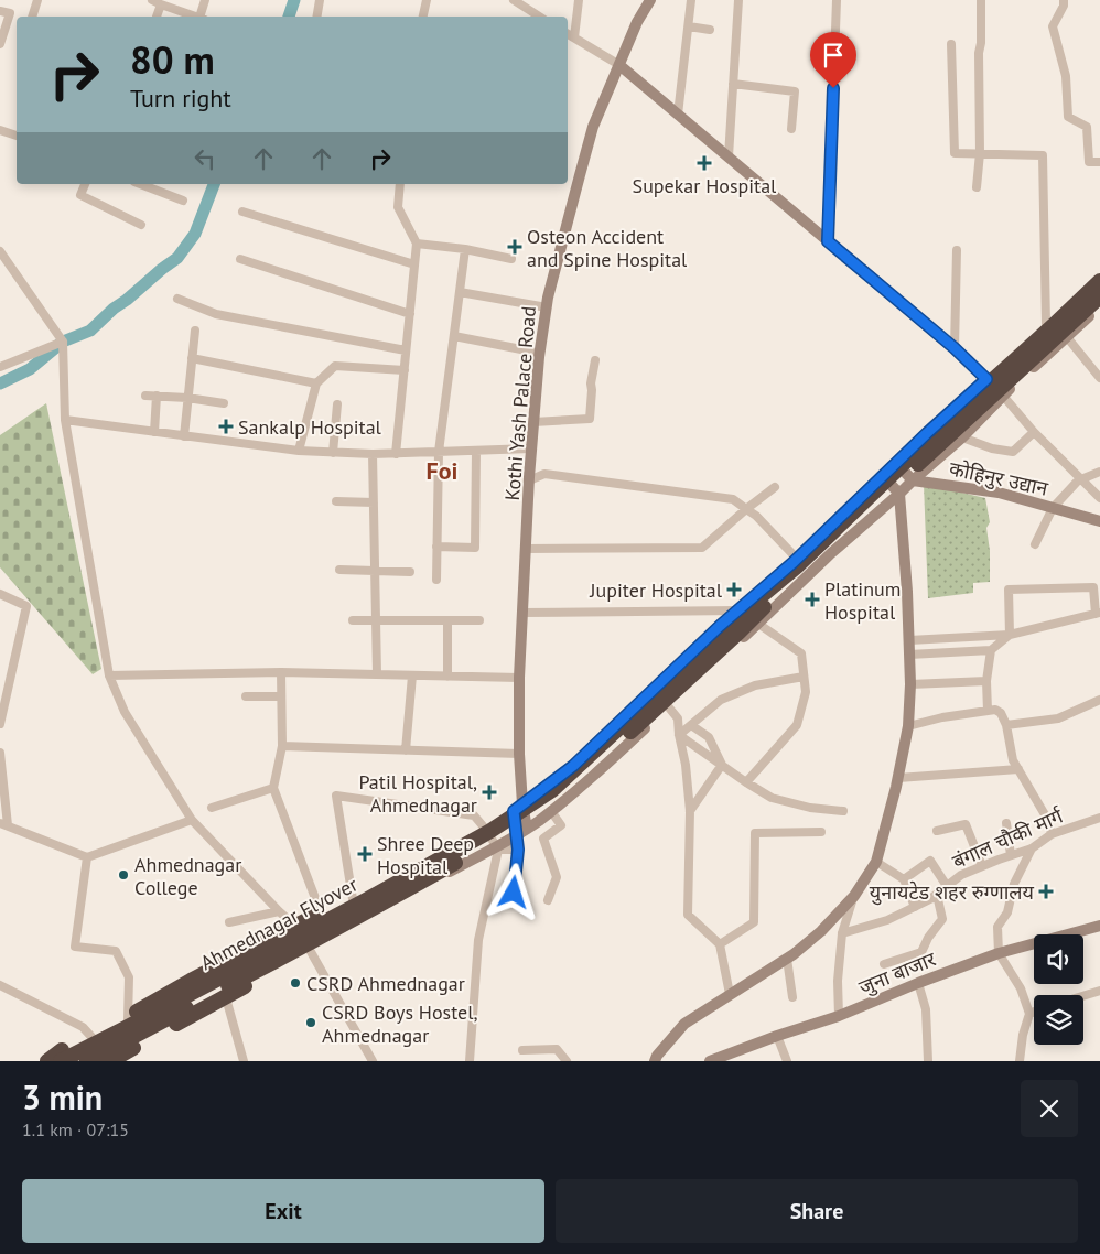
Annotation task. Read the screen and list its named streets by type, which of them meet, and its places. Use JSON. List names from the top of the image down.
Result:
{
  "streets": {
    "highway": ["Ahmednagar Flyover"],
    "street": [
      "Kothi Yash Palace Road",
      "कोहिनुर उद्यान",
      "बंगाल चौकी मार्ग",
      "जुना बाजार"
    ]
  },
  "districts": ["Foi"],
  "places": {
    "health": [
      "Supekar Hospital",
      "Osteon Accident and Spine Hospital",
      "Sankalp Hospital",
      "Jupiter Hospital",
      "Platinum Hospital",
      "Patil Hospital, Ahmednagar",
      "Shree Deep Hospital",
      "युनायटेड शहर रुग्णालय"
    ],
    "other": ["Ahmednagar College", "CSRD Ahmednagar", "CSRD Boys Hostel, Ahmednagar"]
  },
  "page": {
    "turn": ["80 m", "Turn right"],
    "heading": ["3 min", "1.1 km · 07:15"],
    "buttons": ["Exit", "Share"]
  }
}
